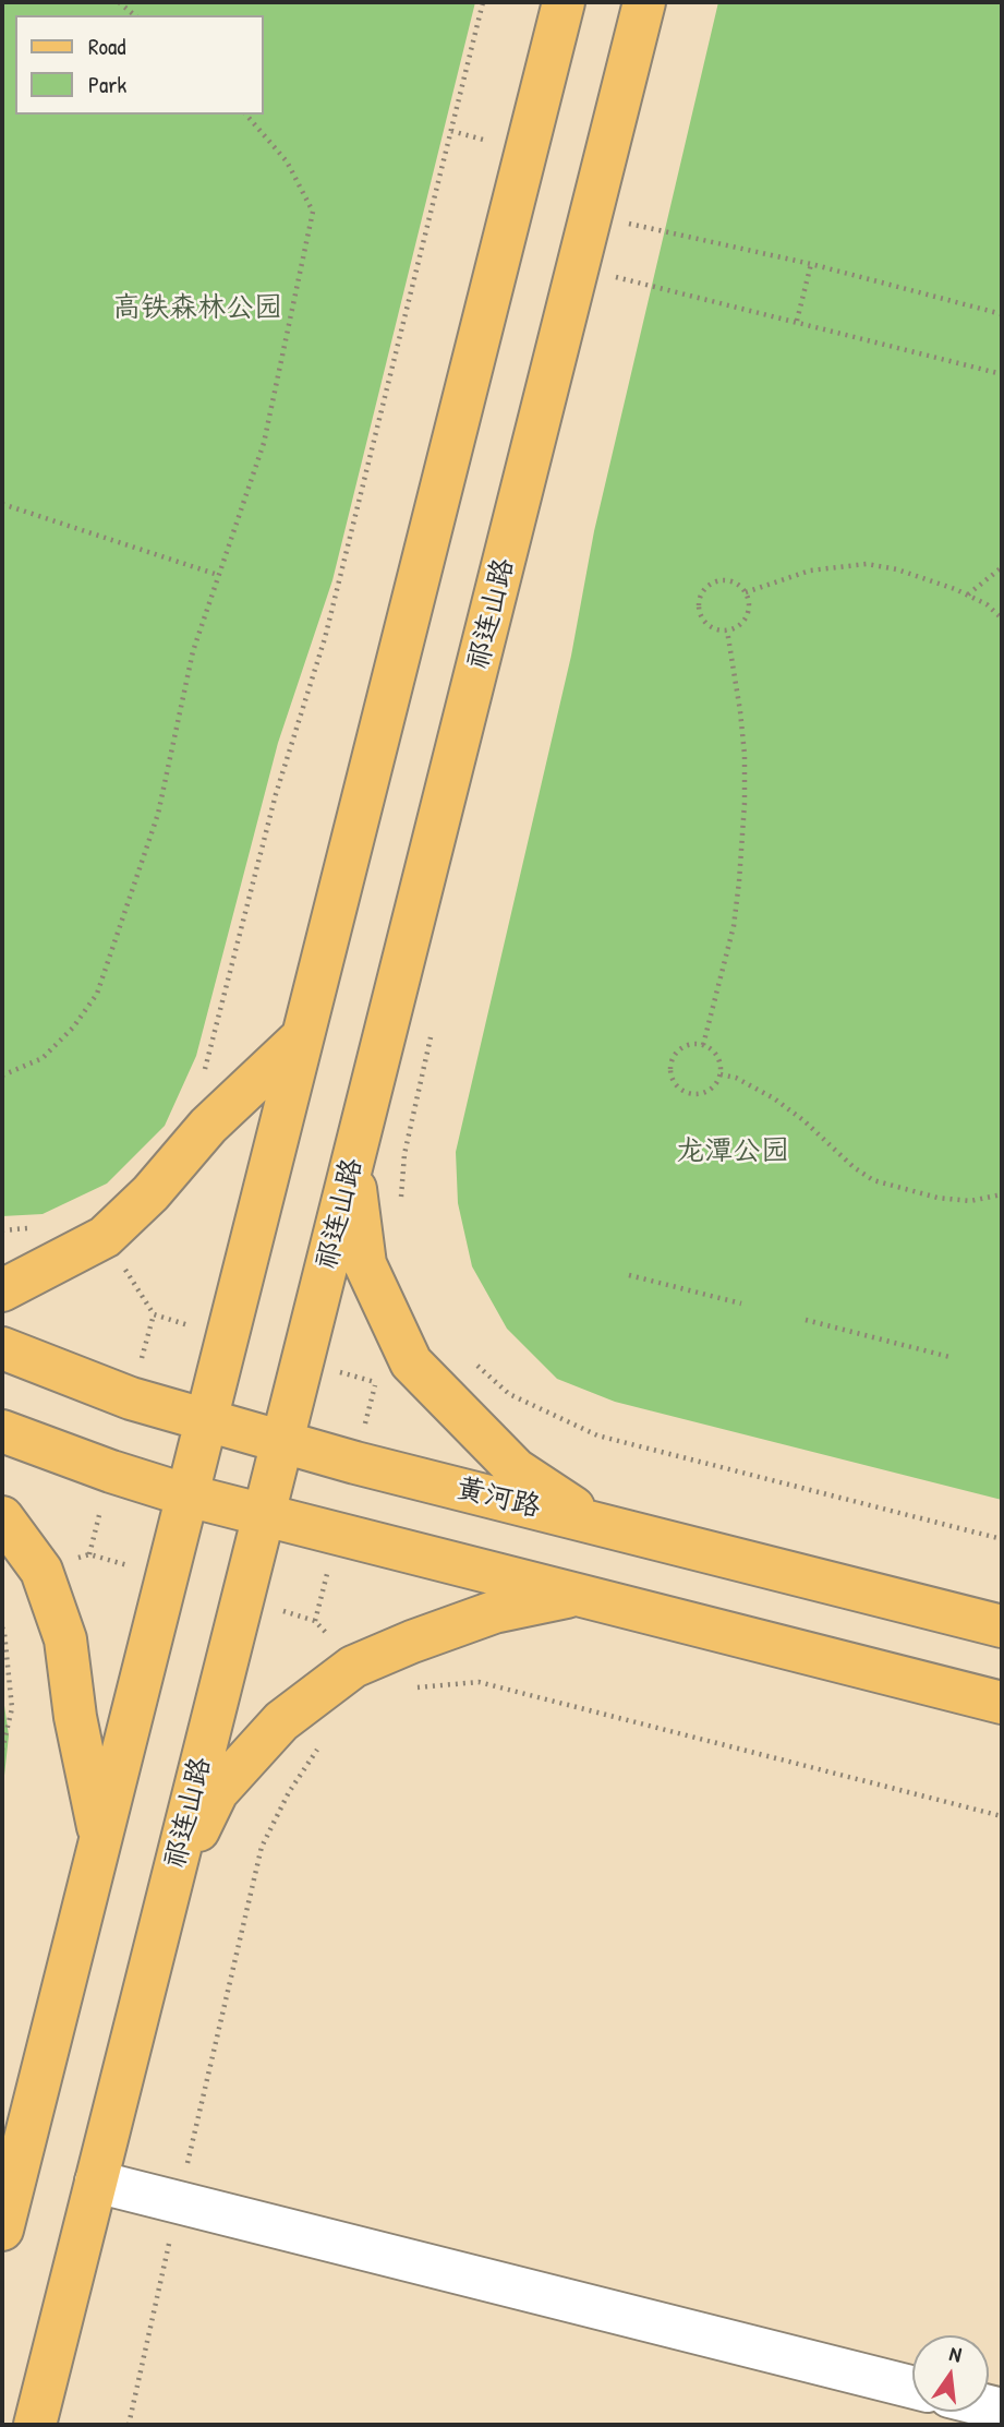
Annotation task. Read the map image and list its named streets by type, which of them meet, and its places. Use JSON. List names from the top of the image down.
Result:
{
  "streets": {
    "main road": ["祁连山路", "黄河路"]
  },
  "crossings": [
    ["祁连山路", "黄河路"]
  ],
  "parks": ["高铁森林公园", "龙潭公园"],
  "legend": ["Road", "Park"],
  "north": "top"
}
